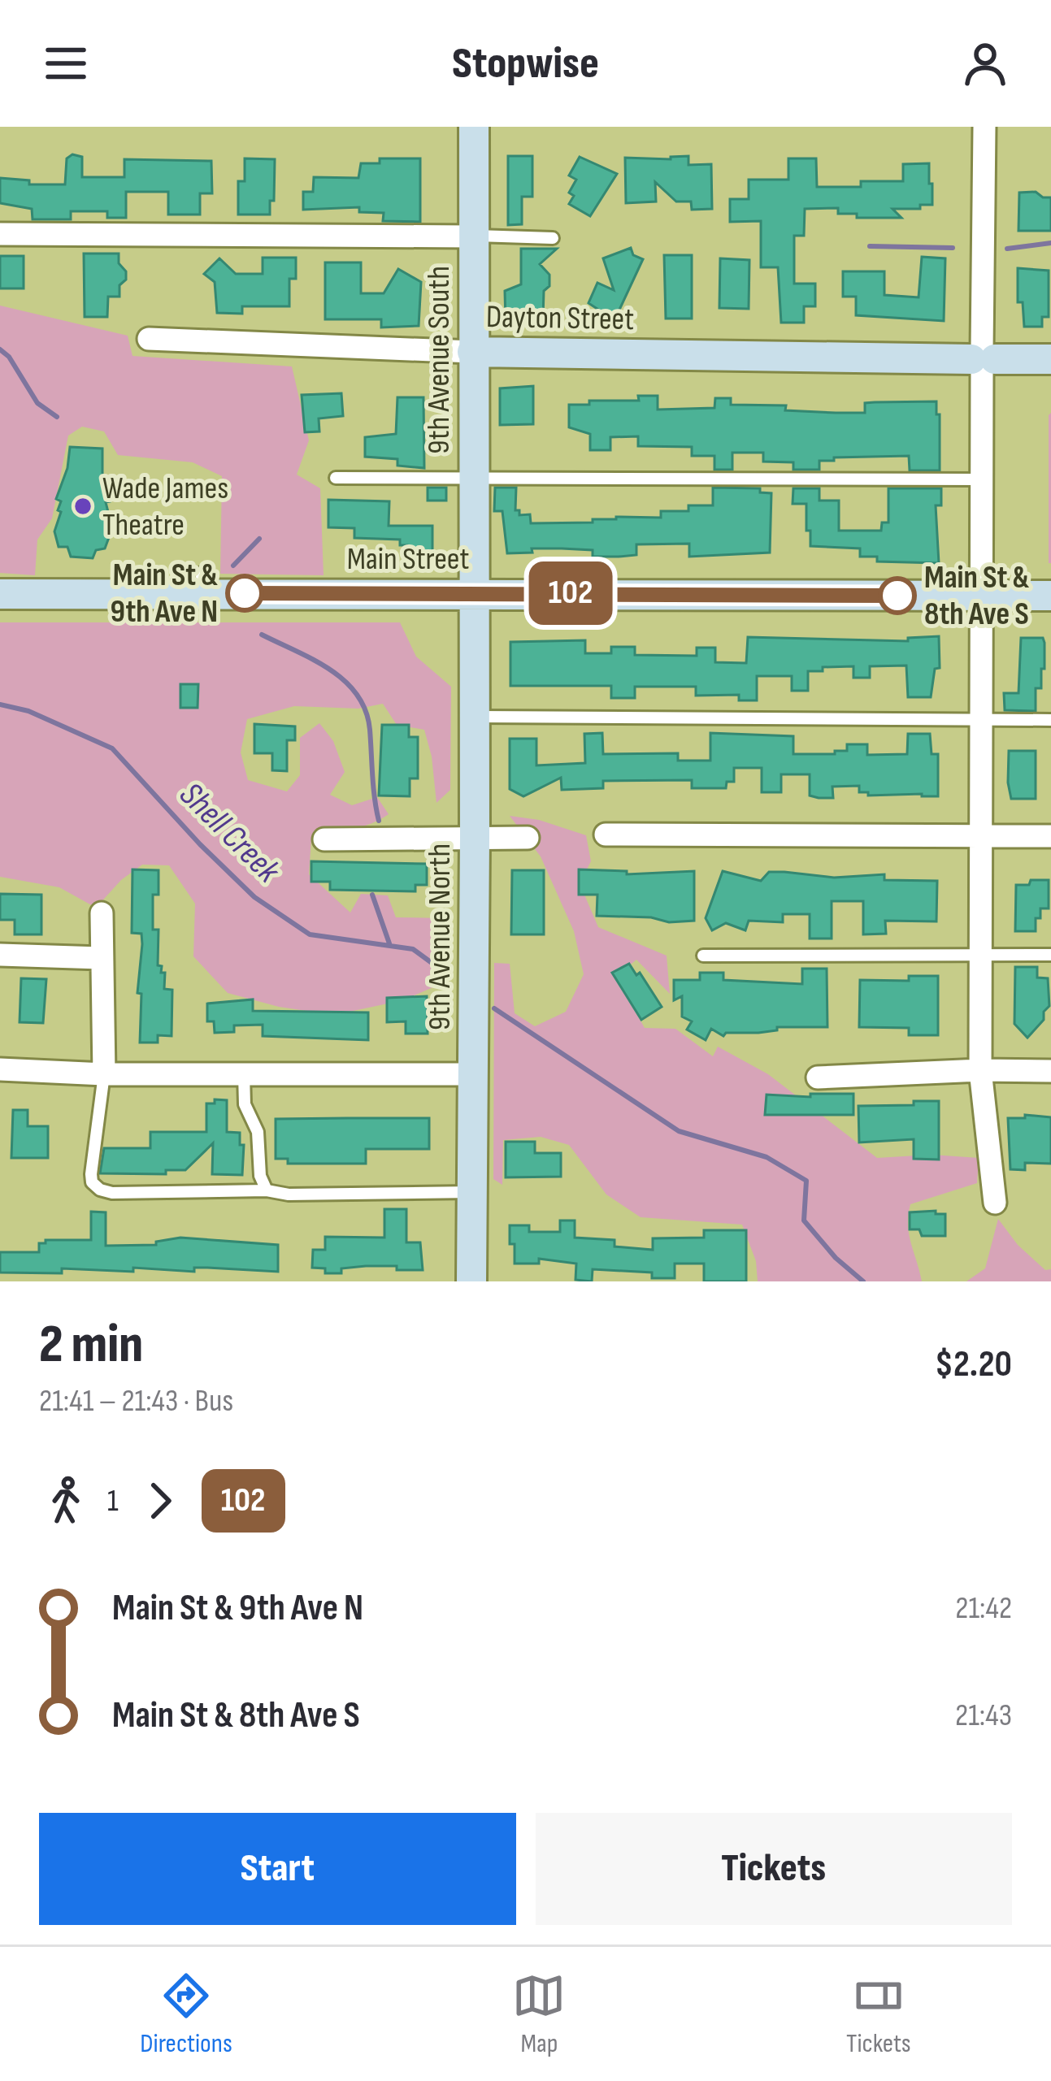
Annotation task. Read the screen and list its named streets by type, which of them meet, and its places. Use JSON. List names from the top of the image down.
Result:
{
  "streets": {
    "main road": [
      "Dayton Street",
      "9th Avenue South",
      "Main Street",
      "9th Avenue North"
    ]
  },
  "crossings": [
    ["Dayton Street", "9th Avenue South"],
    ["9th Avenue South", "Main Street"],
    ["9th Avenue South", "9th Avenue North"],
    ["Main Street", "9th Avenue North"]
  ],
  "water": ["Shell Creek"],
  "places": ["Wade James Theatre", "Main St & 9th Ave N", "Main St & 8th Ave S"],
  "lines": ["bus line 102"],
  "page": {
    "header": "Stopwise",
    "on_map": "102",
    "heading": ["2 min", "21:41 – 21:43 · Bus", "$2.20"],
    "legs": ["1", "102"],
    "list": [
      {
        "name": "Main St & 9th Ave N",
        "value": "21:42"
      },
      {
        "name": "Main St & 8th Ave S",
        "value": "21:43"
      }
    ],
    "buttons": ["Start", "Tickets"],
    "tabs": ["Directions", "Map", "Tickets"]
  }
}
